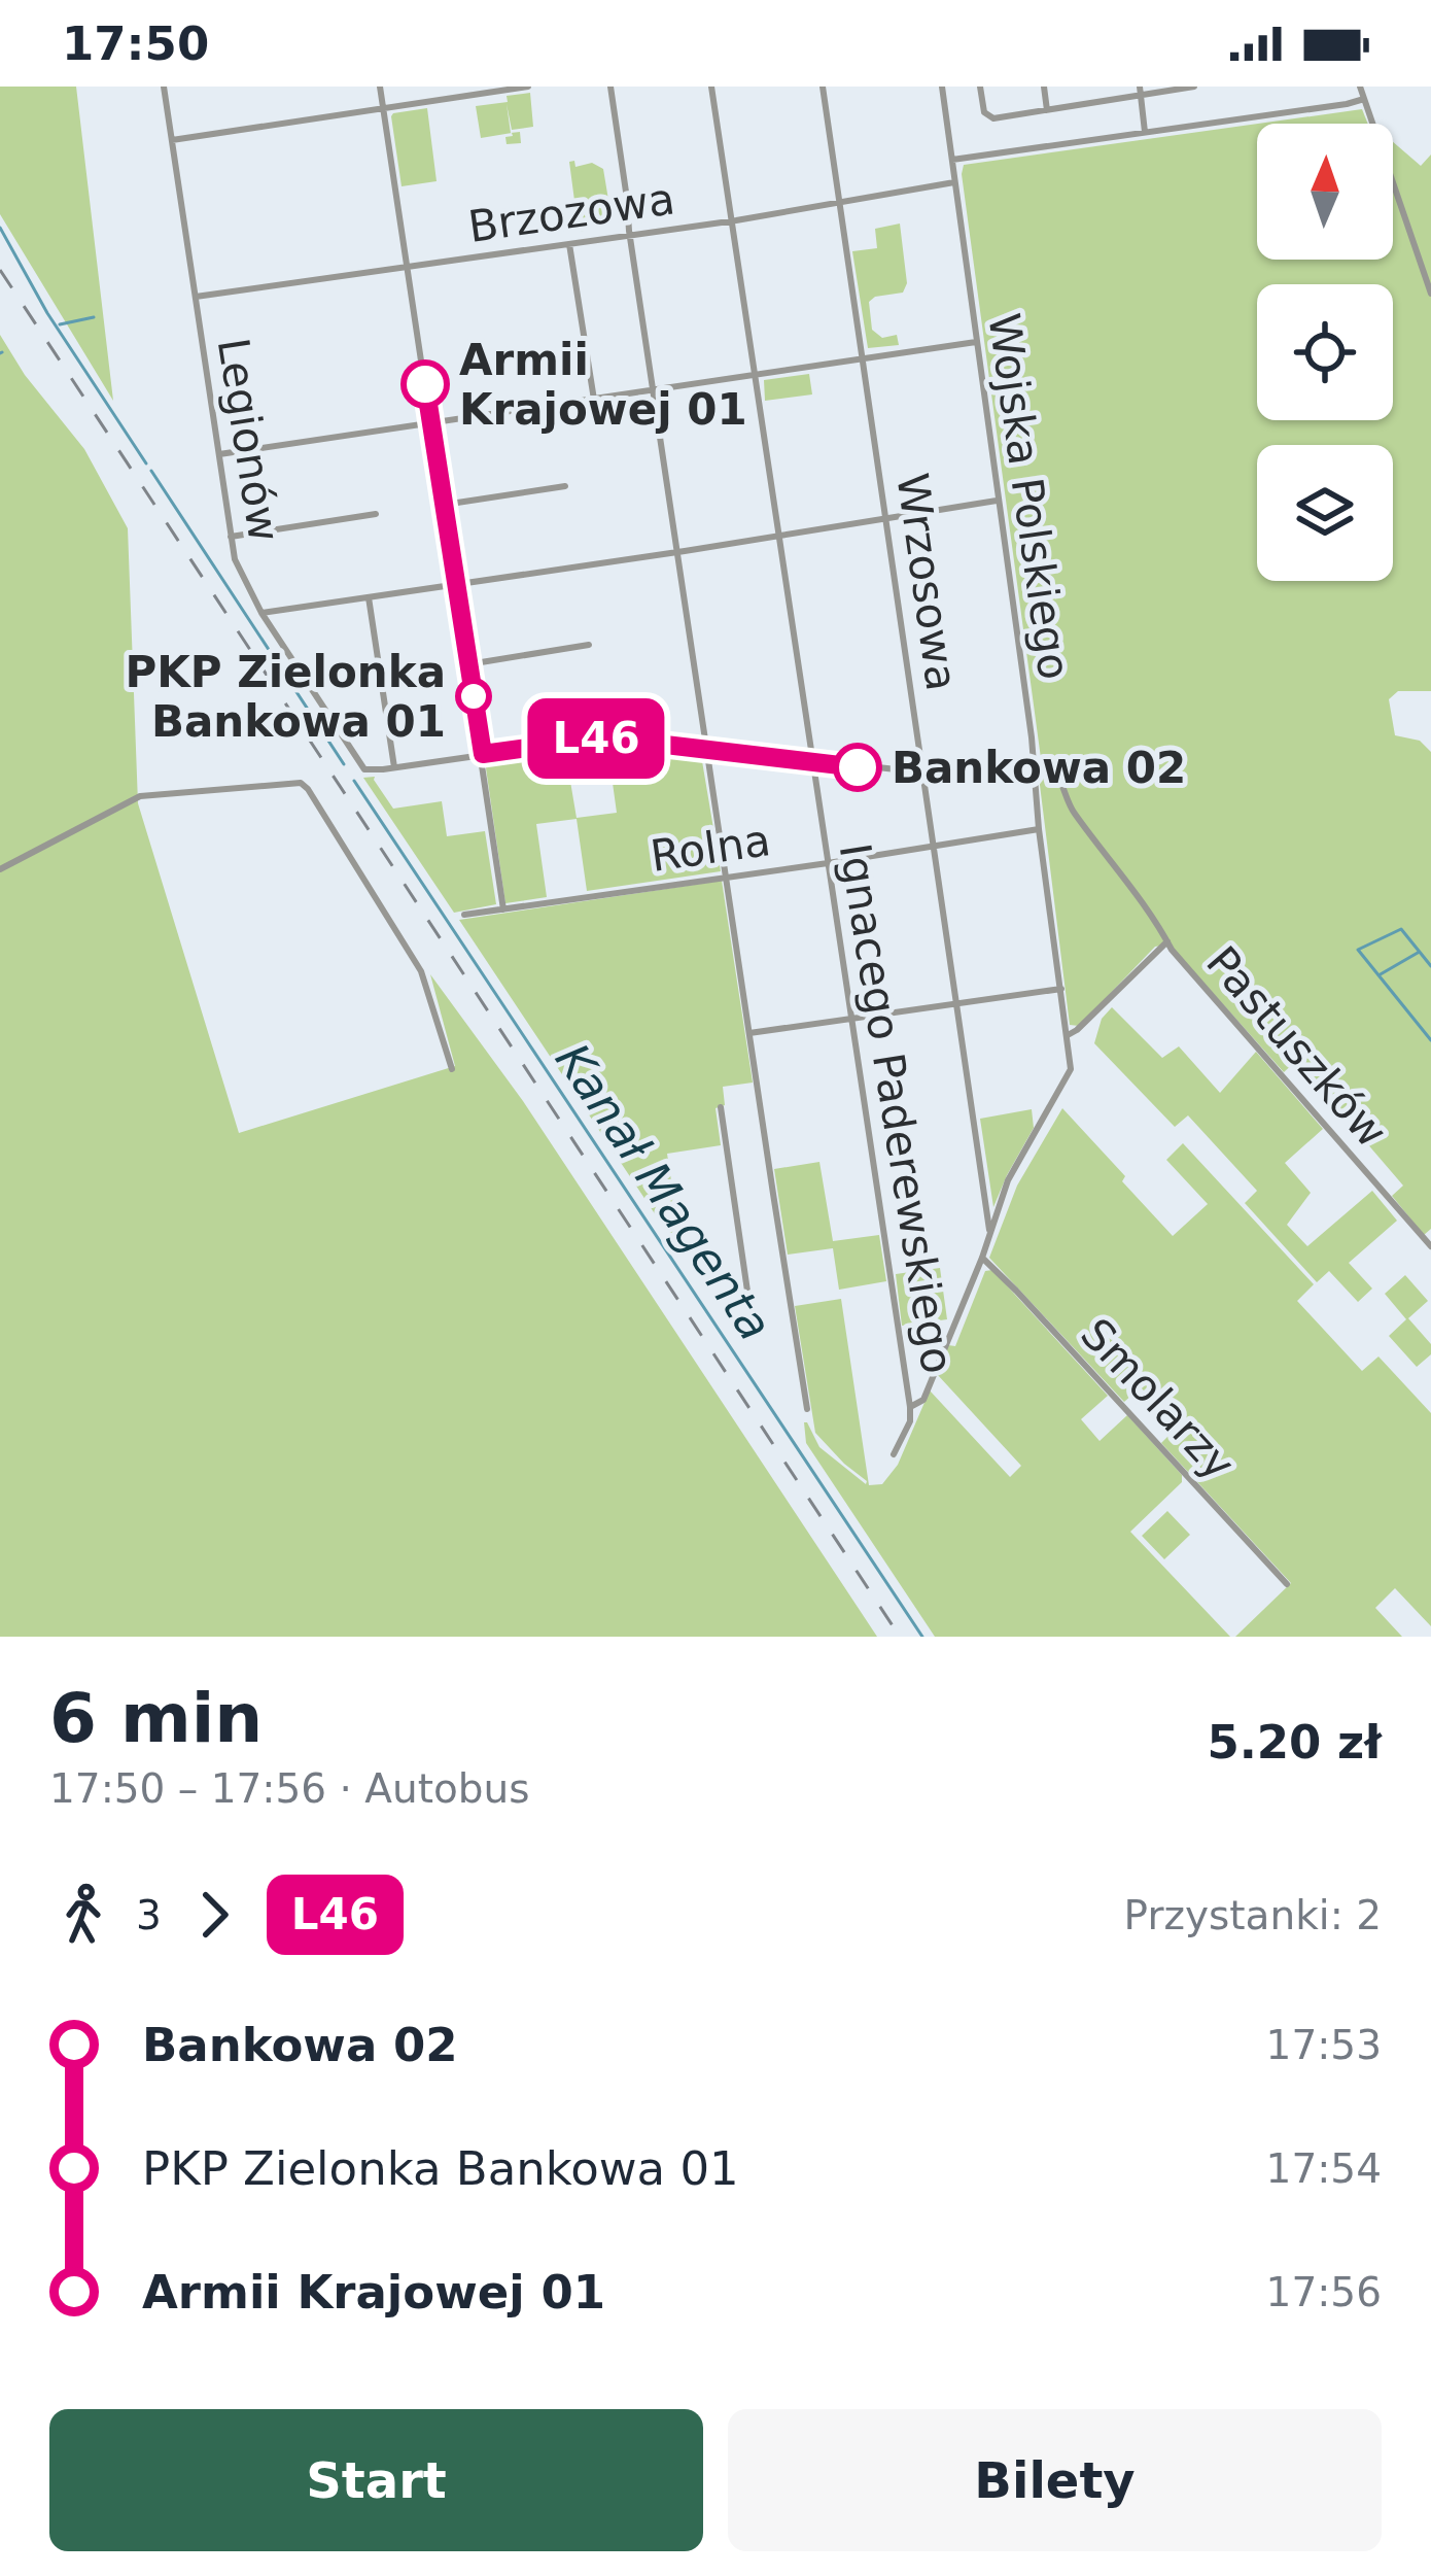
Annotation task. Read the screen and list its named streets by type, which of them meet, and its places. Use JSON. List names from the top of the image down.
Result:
{
  "streets": {
    "street": [
      "Brzozowa",
      "Legionów",
      "Wojska Polskiego",
      "Wrzosowa",
      "Rolna",
      "Pastuszków",
      "Ignacego Paderewskiego",
      "Smolarzy"
    ]
  },
  "crossings": [
    ["Brzozowa", "Legionów"],
    ["Brzozowa", "Wojska Polskiego"],
    ["Brzozowa", "Wrzosowa"],
    ["Brzozowa", "Ignacego Paderewskiego"],
    ["Wojska Polskiego", "Wrzosowa"],
    ["Wojska Polskiego", "Rolna"],
    ["Wojska Polskiego", "Pastuszków"],
    ["Wrzosowa", "Rolna"],
    ["Rolna", "Ignacego Paderewskiego"]
  ],
  "water": ["Kanał Magenta"],
  "places": ["Armii Krajowej 01", "PKP Zielonka Bankowa 01", "Bankowa 02"],
  "lines": ["bus line L46"],
  "north": "top",
  "page": {
    "status": "17:50",
    "on_map": "L46",
    "heading": ["6 min", "17:50 – 17:56 · Autobus", "5.20 zł"],
    "legs": ["3", "L46", "Przystanki: 2"],
    "list": [
      {
        "name": "Bankowa 02",
        "value": "17:53"
      },
      {
        "name": "PKP Zielonka Bankowa 01",
        "value": "17:54"
      },
      {
        "name": "Armii Krajowej 01",
        "value": "17:56"
      }
    ],
    "buttons": ["Start", "Bilety"]
  }
}
